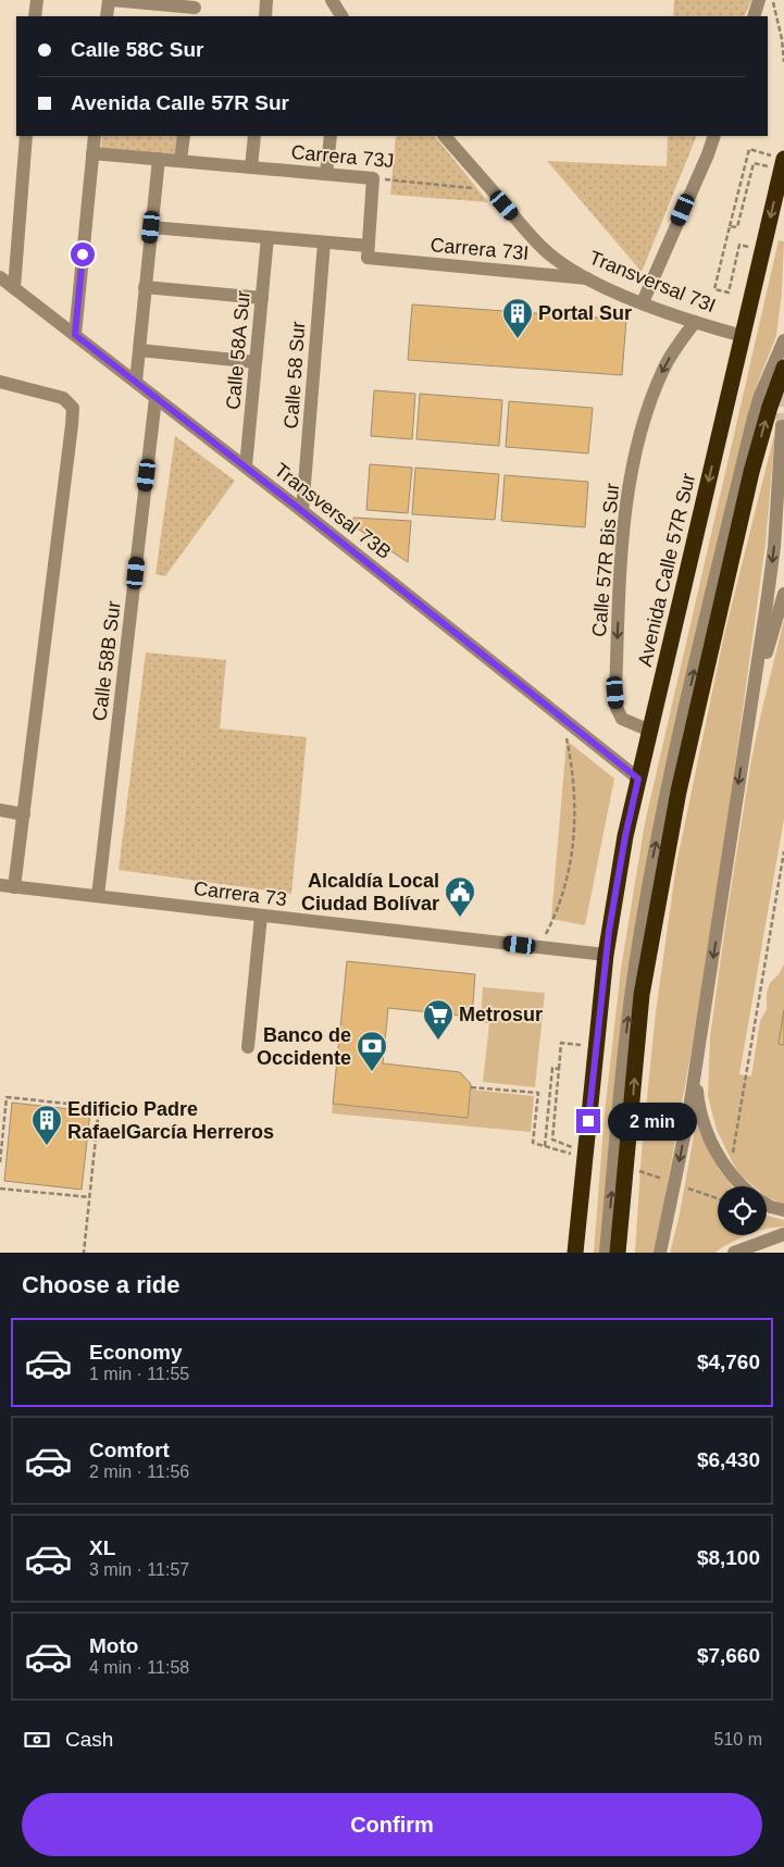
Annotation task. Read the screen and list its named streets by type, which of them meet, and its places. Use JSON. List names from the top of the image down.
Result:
{
  "streets": {
    "highway": ["Avenida Calle 57R Sur"],
    "street": [
      "Carrera 73J",
      "Carrera 73I",
      "Transversal 73I",
      "Calle 58A Sur",
      "Calle 58 Sur",
      "Transversal 73B",
      "Calle 57R Bis Sur",
      "Calle 58B Sur",
      "Carrera 73"
    ]
  },
  "crossings": [
    ["Carrera 73J", "Transversal 73I"],
    ["Carrera 73I", "Transversal 73I"],
    ["Carrera 73I", "Calle 58A Sur"],
    ["Carrera 73I", "Calle 58 Sur"],
    ["Transversal 73I", "Calle 57R Bis Sur"],
    ["Transversal 73I", "Avenida Calle 57R Sur"],
    ["Calle 58A Sur", "Transversal 73B"],
    ["Calle 58 Sur", "Transversal 73B"],
    ["Transversal 73B", "Avenida Calle 57R Sur"],
    ["Transversal 73B", "Calle 58B Sur"],
    ["Calle 57R Bis Sur", "Avenida Calle 57R Sur"],
    ["Avenida Calle 57R Sur", "Carrera 73"],
    ["Calle 58B Sur", "Carrera 73"]
  ],
  "places": {
    "building": ["Portal Sur", "Edificio Padre RafaelGarcía Herreros"],
    "public building": ["Alcaldía Local Ciudad Bolívar"],
    "supermarket": ["Metrosur"],
    "bank": ["Banco de Occidente"]
  },
  "page": {
    "banner": ["Calle 58C Sur", "Avenida Calle 57R Sur"],
    "bubble": "2 min",
    "heading": "Choose a ride",
    "list": [
      {
        "name": "Economy",
        "note": "1 min · 11:55",
        "value": "$4,760"
      },
      {
        "name": "Comfort",
        "note": "2 min · 11:56",
        "value": "$6,430"
      },
      {
        "name": "XL",
        "note": "3 min · 11:57",
        "value": "$8,100"
      },
      {
        "name": "Moto",
        "note": "4 min · 11:58",
        "value": "$7,660"
      }
    ],
    "pay": ["Cash", "510 m"],
    "buttons": "Confirm"
  }
}
